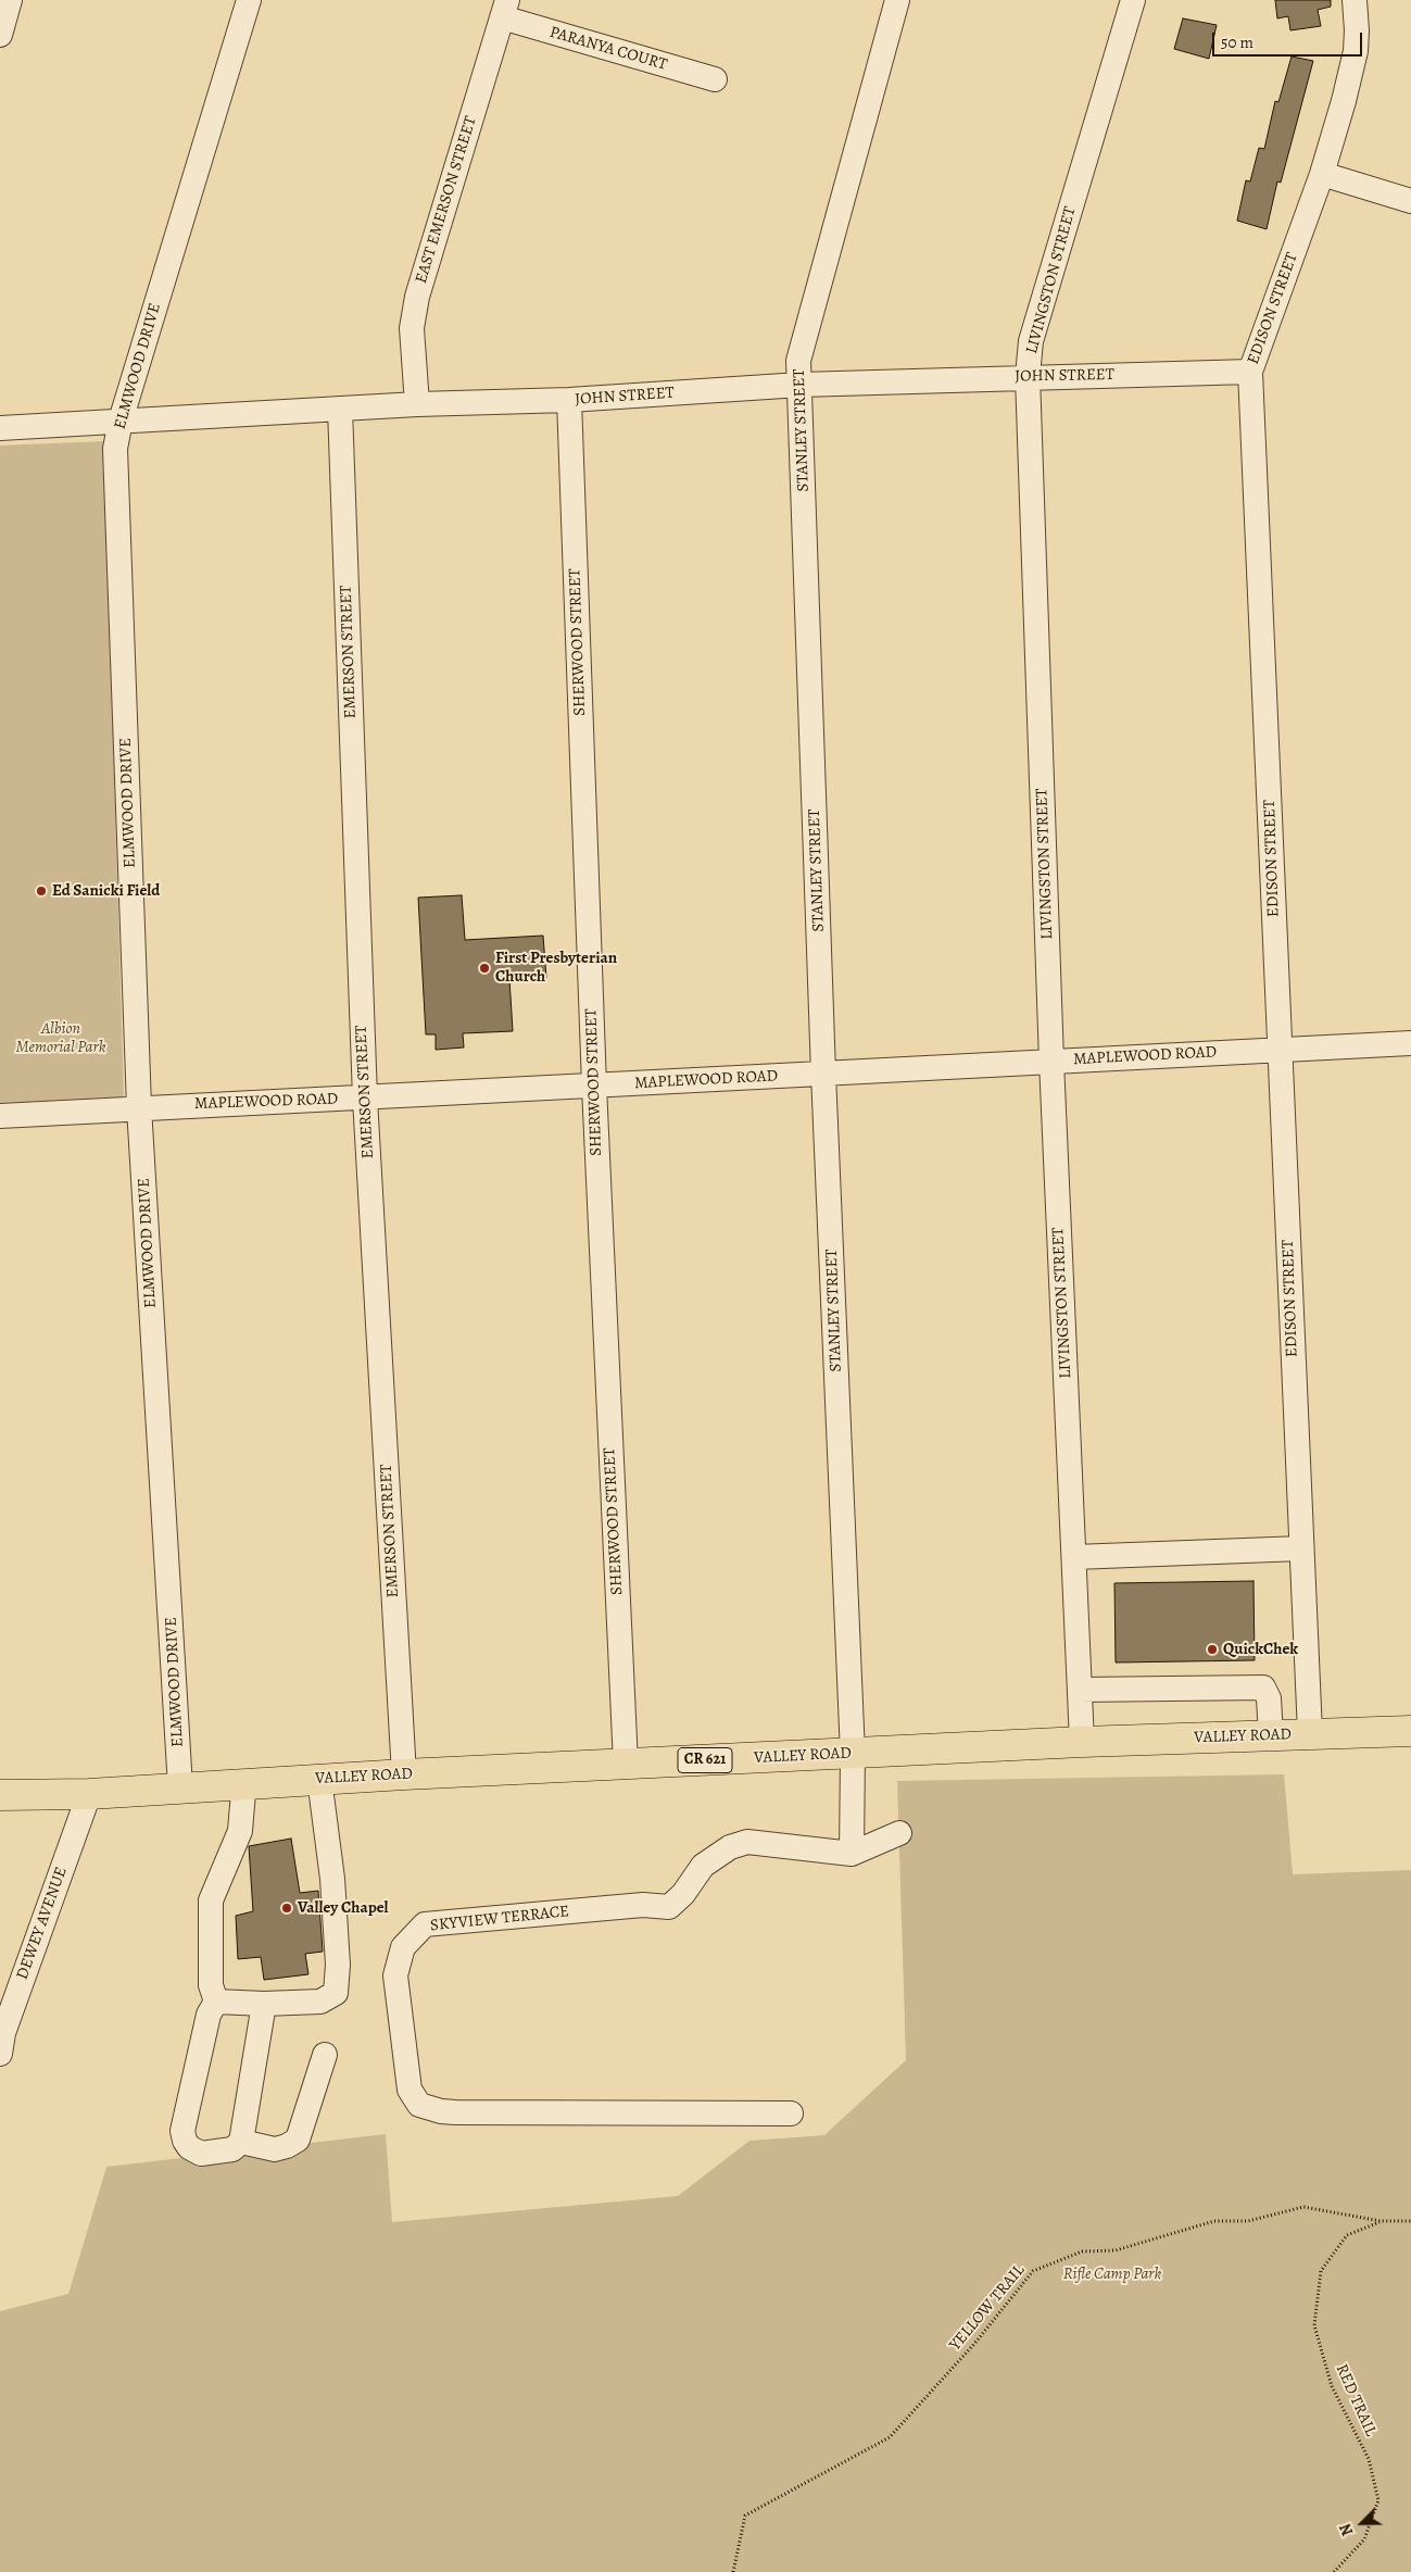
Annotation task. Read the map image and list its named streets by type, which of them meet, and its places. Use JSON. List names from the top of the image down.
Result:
{
  "streets": {
    "main road": ["VALLEY ROAD", "CR 621"],
    "street": [
      "PARANYA COURT",
      "EAST EMERSON STREET",
      "LIVINGSTON STREET",
      "EDISON STREET",
      "ELMWOOD DRIVE",
      "JOHN STREET",
      "STANLEY STREET",
      "SHERWOOD STREET",
      "EMERSON STREET",
      "MAPLEWOOD ROAD",
      "SKYVIEW TERRACE",
      "DEWEY AVENUE"
    ],
    "path": ["YELLOW TRAIL", "RED TRAIL"]
  },
  "crossings": [
    ["PARANYA COURT", "EAST EMERSON STREET"],
    ["EAST EMERSON STREET", "JOHN STREET"],
    ["LIVINGSTON STREET", "JOHN STREET"],
    ["LIVINGSTON STREET", "MAPLEWOOD ROAD"],
    ["LIVINGSTON STREET", "VALLEY ROAD"],
    ["EDISON STREET", "JOHN STREET"],
    ["EDISON STREET", "MAPLEWOOD ROAD"],
    ["EDISON STREET", "VALLEY ROAD"],
    ["ELMWOOD DRIVE", "JOHN STREET"],
    ["ELMWOOD DRIVE", "MAPLEWOOD ROAD"],
    ["ELMWOOD DRIVE", "VALLEY ROAD"],
    ["JOHN STREET", "STANLEY STREET"],
    ["JOHN STREET", "SHERWOOD STREET"],
    ["JOHN STREET", "EMERSON STREET"],
    ["STANLEY STREET", "MAPLEWOOD ROAD"],
    ["STANLEY STREET", "VALLEY ROAD"],
    ["SHERWOOD STREET", "MAPLEWOOD ROAD"],
    ["SHERWOOD STREET", "VALLEY ROAD"],
    ["EMERSON STREET", "MAPLEWOOD ROAD"],
    ["EMERSON STREET", "VALLEY ROAD"],
    ["VALLEY ROAD", "DEWEY AVENUE"],
    ["YELLOW TRAIL", "RED TRAIL"]
  ],
  "parks": ["Albion Memorial Park", "Rifle Camp Park"],
  "places": [
    "Ed Sanicki Field",
    "First Presbyterian Church",
    "QuickChek",
    "Valley Chapel"
  ],
  "scale_bar": "50 m",
  "north": "bottom left"
}
